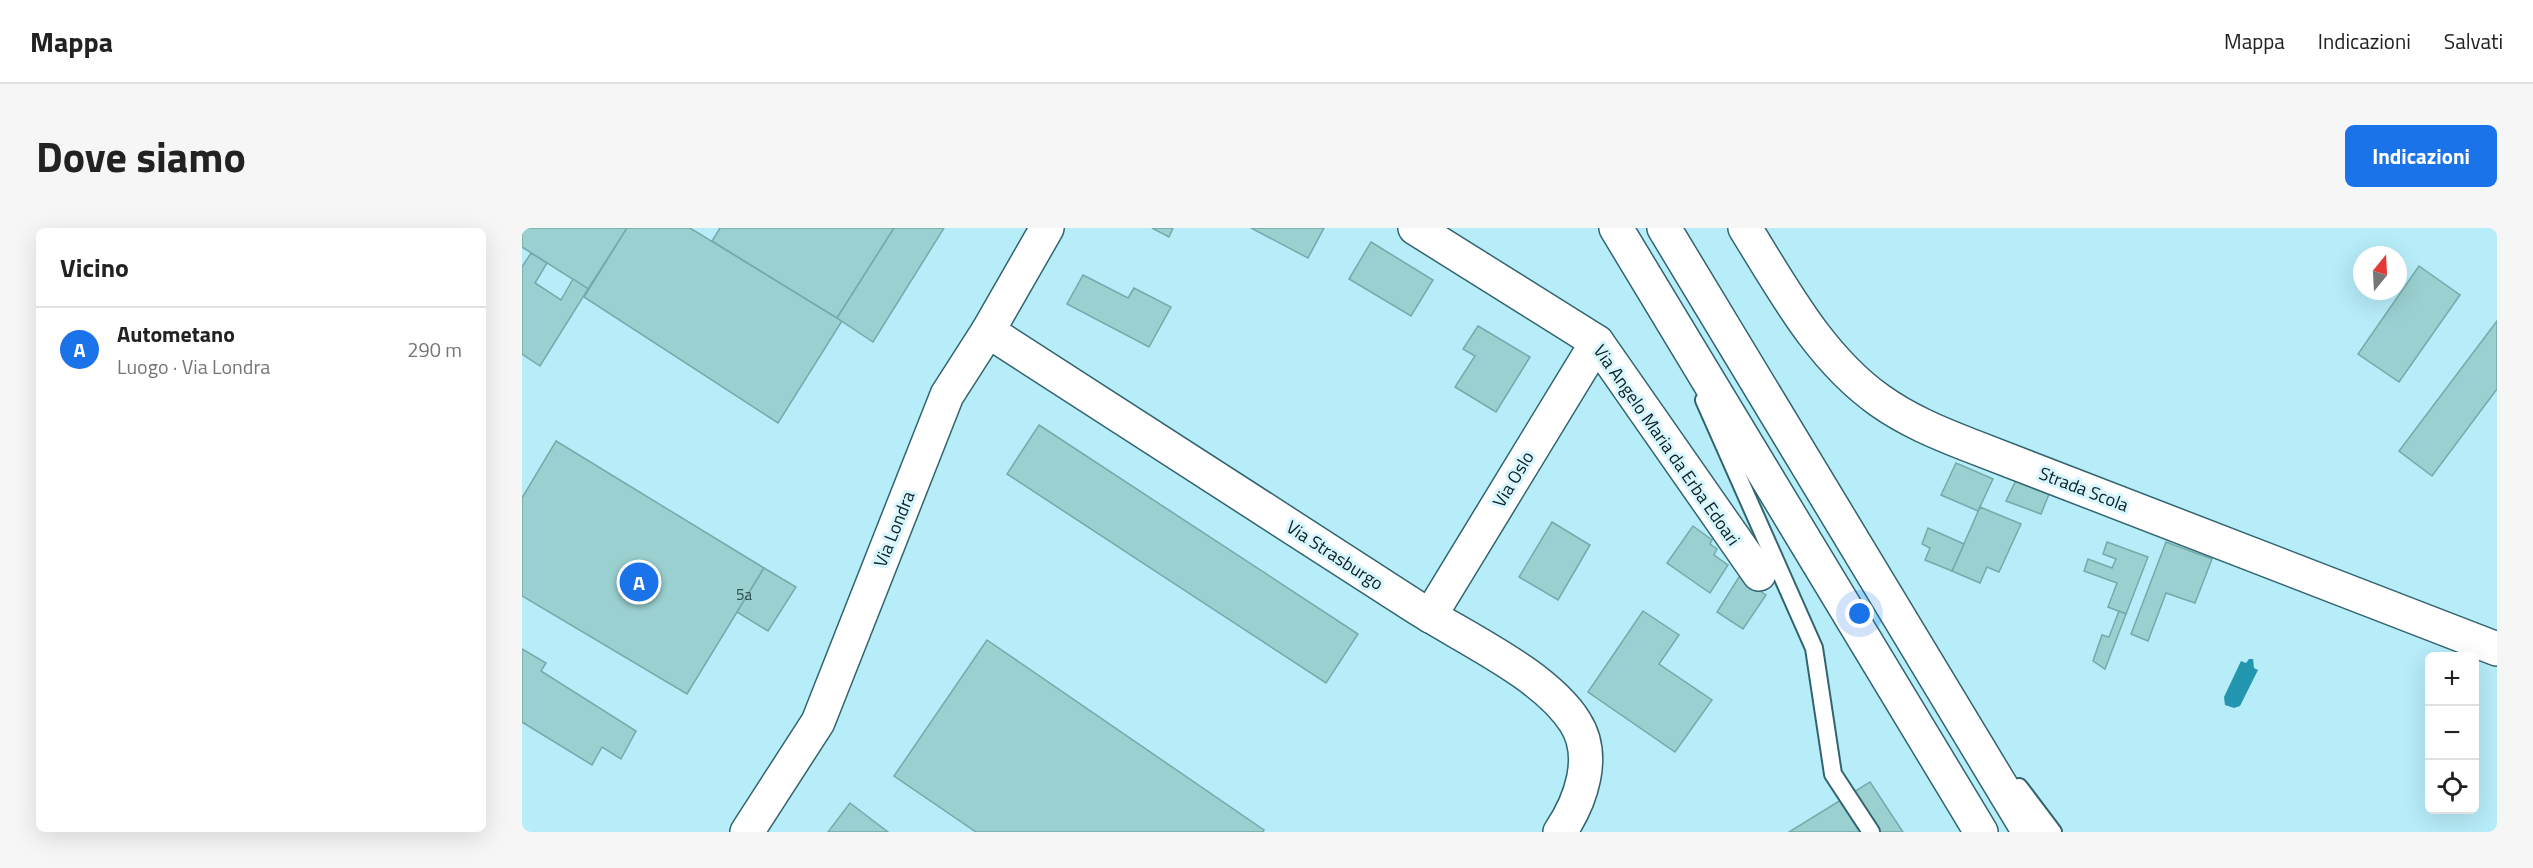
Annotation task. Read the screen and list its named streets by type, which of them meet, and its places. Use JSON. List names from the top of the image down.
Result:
{
  "streets": {
    "main road": [
      "Via Angelo Maria da Erba Edoari",
      "Via Oslo",
      "Strada Scola",
      "Via Londra",
      "Via Strasburgo"
    ]
  },
  "crossings": [
    ["Via Angelo Maria da Erba Edoari", "Via Oslo"],
    ["Via Oslo", "Via Strasburgo"],
    ["Via Londra", "Via Strasburgo"]
  ],
  "house_numbers": ["5a"],
  "north": "top",
  "page": {
    "header": "Mappa",
    "nav": ["Mappa", "Indicazioni", "Salvati"],
    "title": "Dove siamo",
    "buttons": "Indicazioni",
    "heading": "Vicino",
    "list": [
      {
        "mark": "A",
        "name": "Autometano",
        "note": "Luogo · Via Londra",
        "value": "290 m"
      }
    ],
    "pins": "A",
    "map_buttons": ["+", "−"]
  }
}
